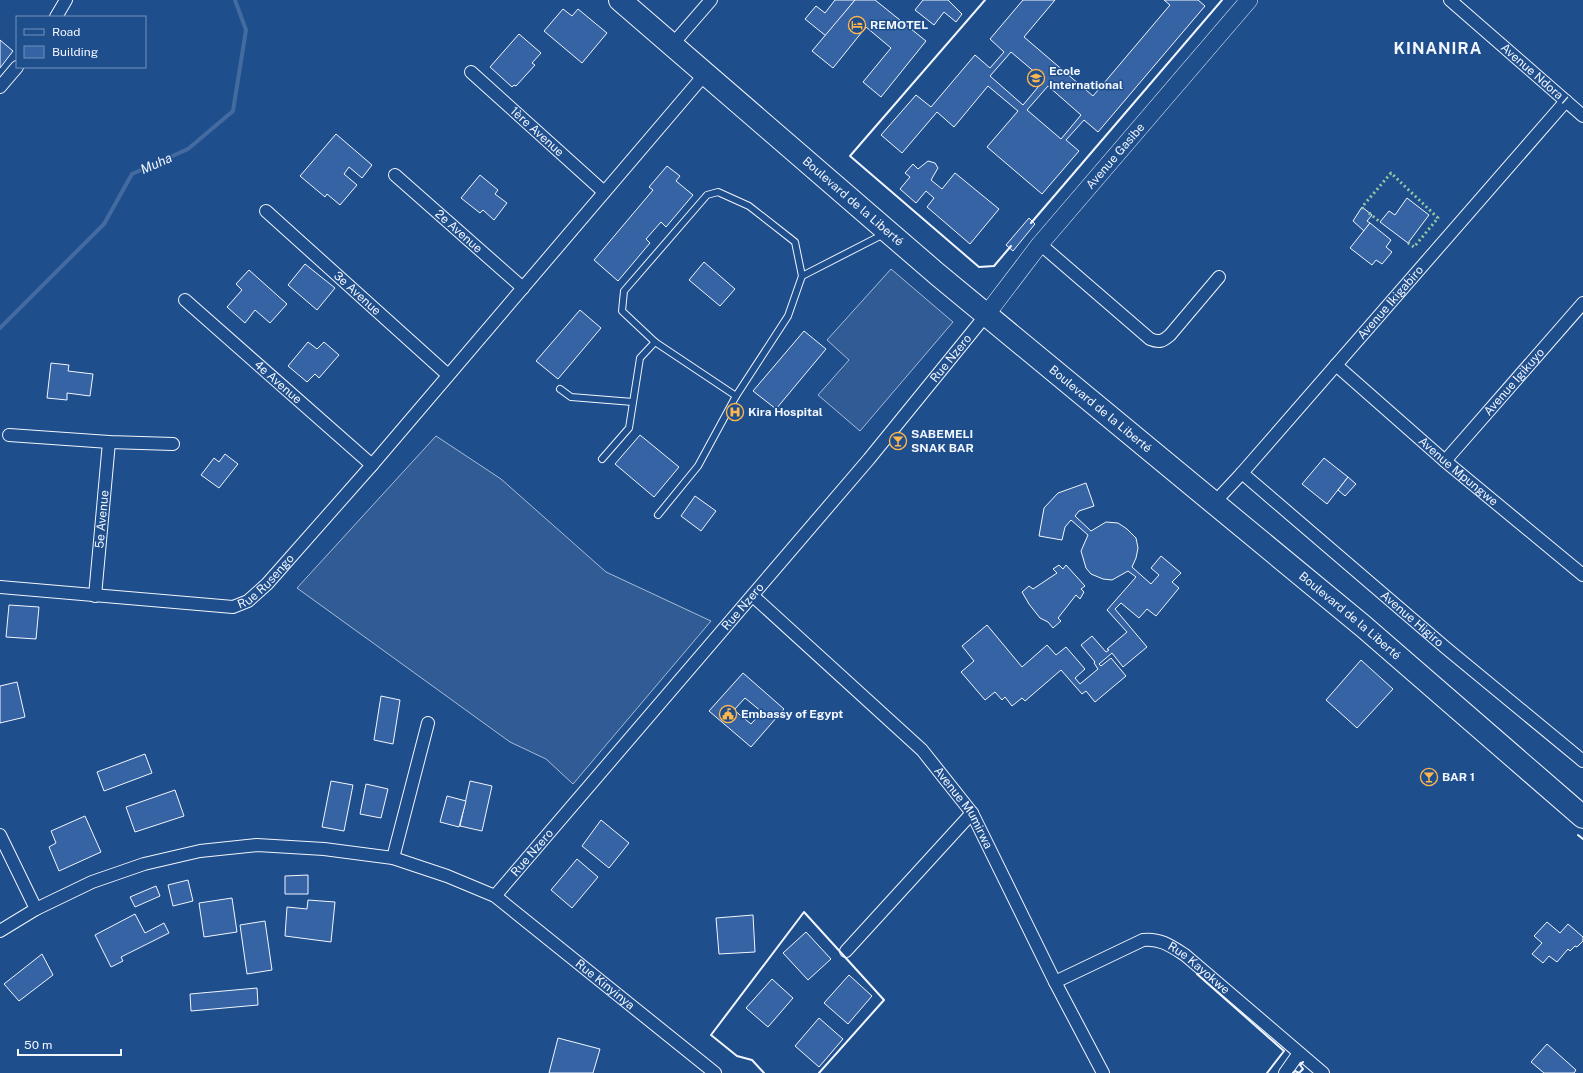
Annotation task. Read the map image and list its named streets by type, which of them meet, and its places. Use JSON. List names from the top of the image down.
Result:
{
  "streets": {
    "highway": ["Boulevard de la Liberté"],
    "street": [
      "Avenue Ndora I",
      "1ère Avenue",
      "Avenue Gasibe",
      "2e Avenue",
      "3e Avenue",
      "Avenue Ikigabiro",
      "Rue Nzero",
      "4e Avenue",
      "Avenue Igikuyo",
      "Avenue Mpungwe",
      "5e Avenue",
      "Rue Rusengo",
      "Avenue Higiro",
      "Avenue Mumirwa",
      "Rue Kayokwe",
      "Rue Kinyinya"
    ]
  },
  "crossings": [
    ["Avenue Ndora I", "Avenue Ikigabiro"],
    ["1ère Avenue", "Rue Rusengo"],
    ["Avenue Gasibe", "Boulevard de la Liberté"],
    ["Avenue Gasibe", "Rue Nzero"],
    ["Boulevard de la Liberté", "Avenue Ikigabiro"],
    ["Boulevard de la Liberté", "Rue Nzero"],
    ["Boulevard de la Liberté", "Rue Rusengo"],
    ["2e Avenue", "Rue Rusengo"],
    ["3e Avenue", "Rue Rusengo"],
    ["Avenue Ikigabiro", "Avenue Mpungwe"],
    ["Avenue Ikigabiro", "Avenue Higiro"],
    ["Rue Nzero", "Avenue Mumirwa"],
    ["Rue Nzero", "Rue Kinyinya"],
    ["4e Avenue", "Rue Rusengo"],
    ["Avenue Igikuyo", "Avenue Mpungwe"],
    ["5e Avenue", "Rue Rusengo"],
    ["Avenue Mumirwa", "Rue Kayokwe"]
  ],
  "districts": ["KINANIRA"],
  "water": ["Muha"],
  "places": {
    "hotel": ["REMOTEL"],
    "school or university": ["Ecole International"],
    "hospital": ["Kira Hospital"],
    "bar": ["SABEMELI SNAK BAR", "BAR 1"],
    "public building": ["Embassy of Egypt"]
  },
  "legend": ["Road", "Building"],
  "scale_bar": "50 m"
}
